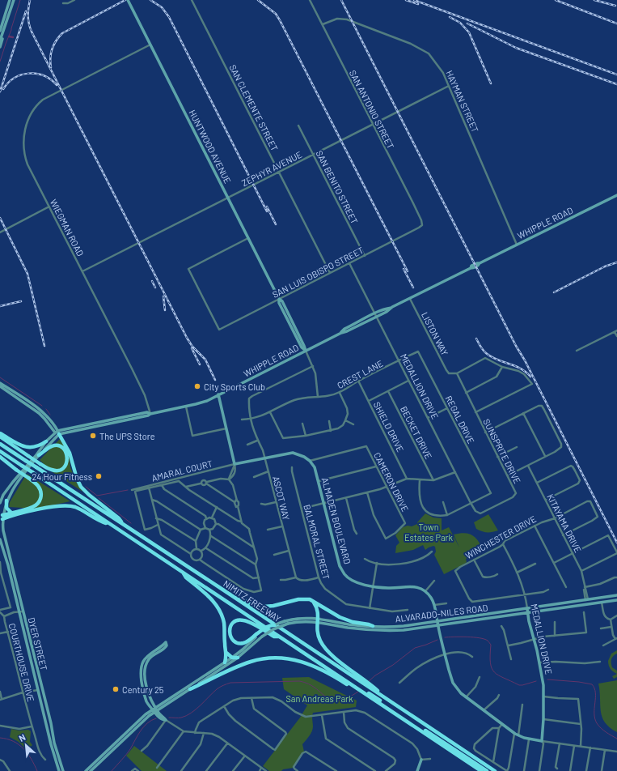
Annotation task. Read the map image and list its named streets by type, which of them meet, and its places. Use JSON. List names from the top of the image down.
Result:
{
  "streets": {
    "highway": ["NIMITZ FREEWAY"],
    "main road": [
      "HUNTWOOD AVENUE",
      "WHIPPLE ROAD",
      "MEDALLION DRIVE",
      "ALMADEN BOULEVARD",
      "ALVARADO-NILES ROAD",
      "DYER STREET"
    ],
    "street": [
      "HAYMAN STREET",
      "SAN CLEMENTE STREET",
      "SAN ANTONIO STREET",
      "ZEPHYR AVENUE",
      "SAN BENITO STREET",
      "WIEGMAN ROAD",
      "SAN LUIS OBISPO STREET",
      "LISTON WAY",
      "CREST LANE",
      "REGAL DRIVE",
      "SHIELD DRIVE",
      "BECKET DRIVE",
      "SUNSPRITE DRIVE",
      "AMARAL COURT",
      "CAMERON DRIVE",
      "ASCOT WAY",
      "KITAYAMA DRIVE",
      "WINCHESTER DRIVE",
      "BALMORAL STREET",
      "COURTHOUSE DRIVE"
    ]
  },
  "crossings": [
    ["HAYMAN STREET", "SAN ANTONIO STREET"],
    ["HAYMAN STREET", "ZEPHYR AVENUE"],
    ["HAYMAN STREET", "WHIPPLE ROAD"],
    ["SAN CLEMENTE STREET", "ZEPHYR AVENUE"],
    ["SAN CLEMENTE STREET", "SAN LUIS OBISPO STREET"],
    ["SAN ANTONIO STREET", "ZEPHYR AVENUE"],
    ["SAN ANTONIO STREET", "SAN LUIS OBISPO STREET"],
    ["HUNTWOOD AVENUE", "ZEPHYR AVENUE"],
    ["HUNTWOOD AVENUE", "WHIPPLE ROAD"],
    ["HUNTWOOD AVENUE", "WIEGMAN ROAD"],
    ["HUNTWOOD AVENUE", "SAN LUIS OBISPO STREET"],
    ["HUNTWOOD AVENUE", "CREST LANE"],
    ["HUNTWOOD AVENUE", "ASCOT WAY"],
    ["ZEPHYR AVENUE", "SAN BENITO STREET"],
    ["ZEPHYR AVENUE", "WIEGMAN ROAD"],
    ["SAN BENITO STREET", "SAN LUIS OBISPO STREET"],
    ["WHIPPLE ROAD", "WIEGMAN ROAD"],
    ["WHIPPLE ROAD", "LISTON WAY"],
    ["WHIPPLE ROAD", "MEDALLION DRIVE"],
    ["SAN LUIS OBISPO STREET", "MEDALLION DRIVE"],
    ["LISTON WAY", "SUNSPRITE DRIVE"],
    ["CREST LANE", "MEDALLION DRIVE"],
    ["CREST LANE", "REGAL DRIVE"],
    ["CREST LANE", "SHIELD DRIVE"],
    ["CREST LANE", "ASCOT WAY"],
    ["MEDALLION DRIVE", "REGAL DRIVE"],
    ["MEDALLION DRIVE", "SUNSPRITE DRIVE"],
    ["MEDALLION DRIVE", "WINCHESTER DRIVE"],
    ["MEDALLION DRIVE", "ALVARADO-NILES ROAD"],
    ["CAMERON DRIVE", "ALMADEN BOULEVARD"],
    ["KITAYAMA DRIVE", "WINCHESTER DRIVE"],
    ["KITAYAMA DRIVE", "ALVARADO-NILES ROAD"],
    ["DYER STREET", "COURTHOUSE DRIVE"]
  ],
  "parks": ["Town Estates Park", "San Andreas Park"],
  "places": [
    "City Sports Club",
    "The UPS Store",
    "24 Hour Fitness",
    "Century 25"
  ],
  "north": "top left"
}
